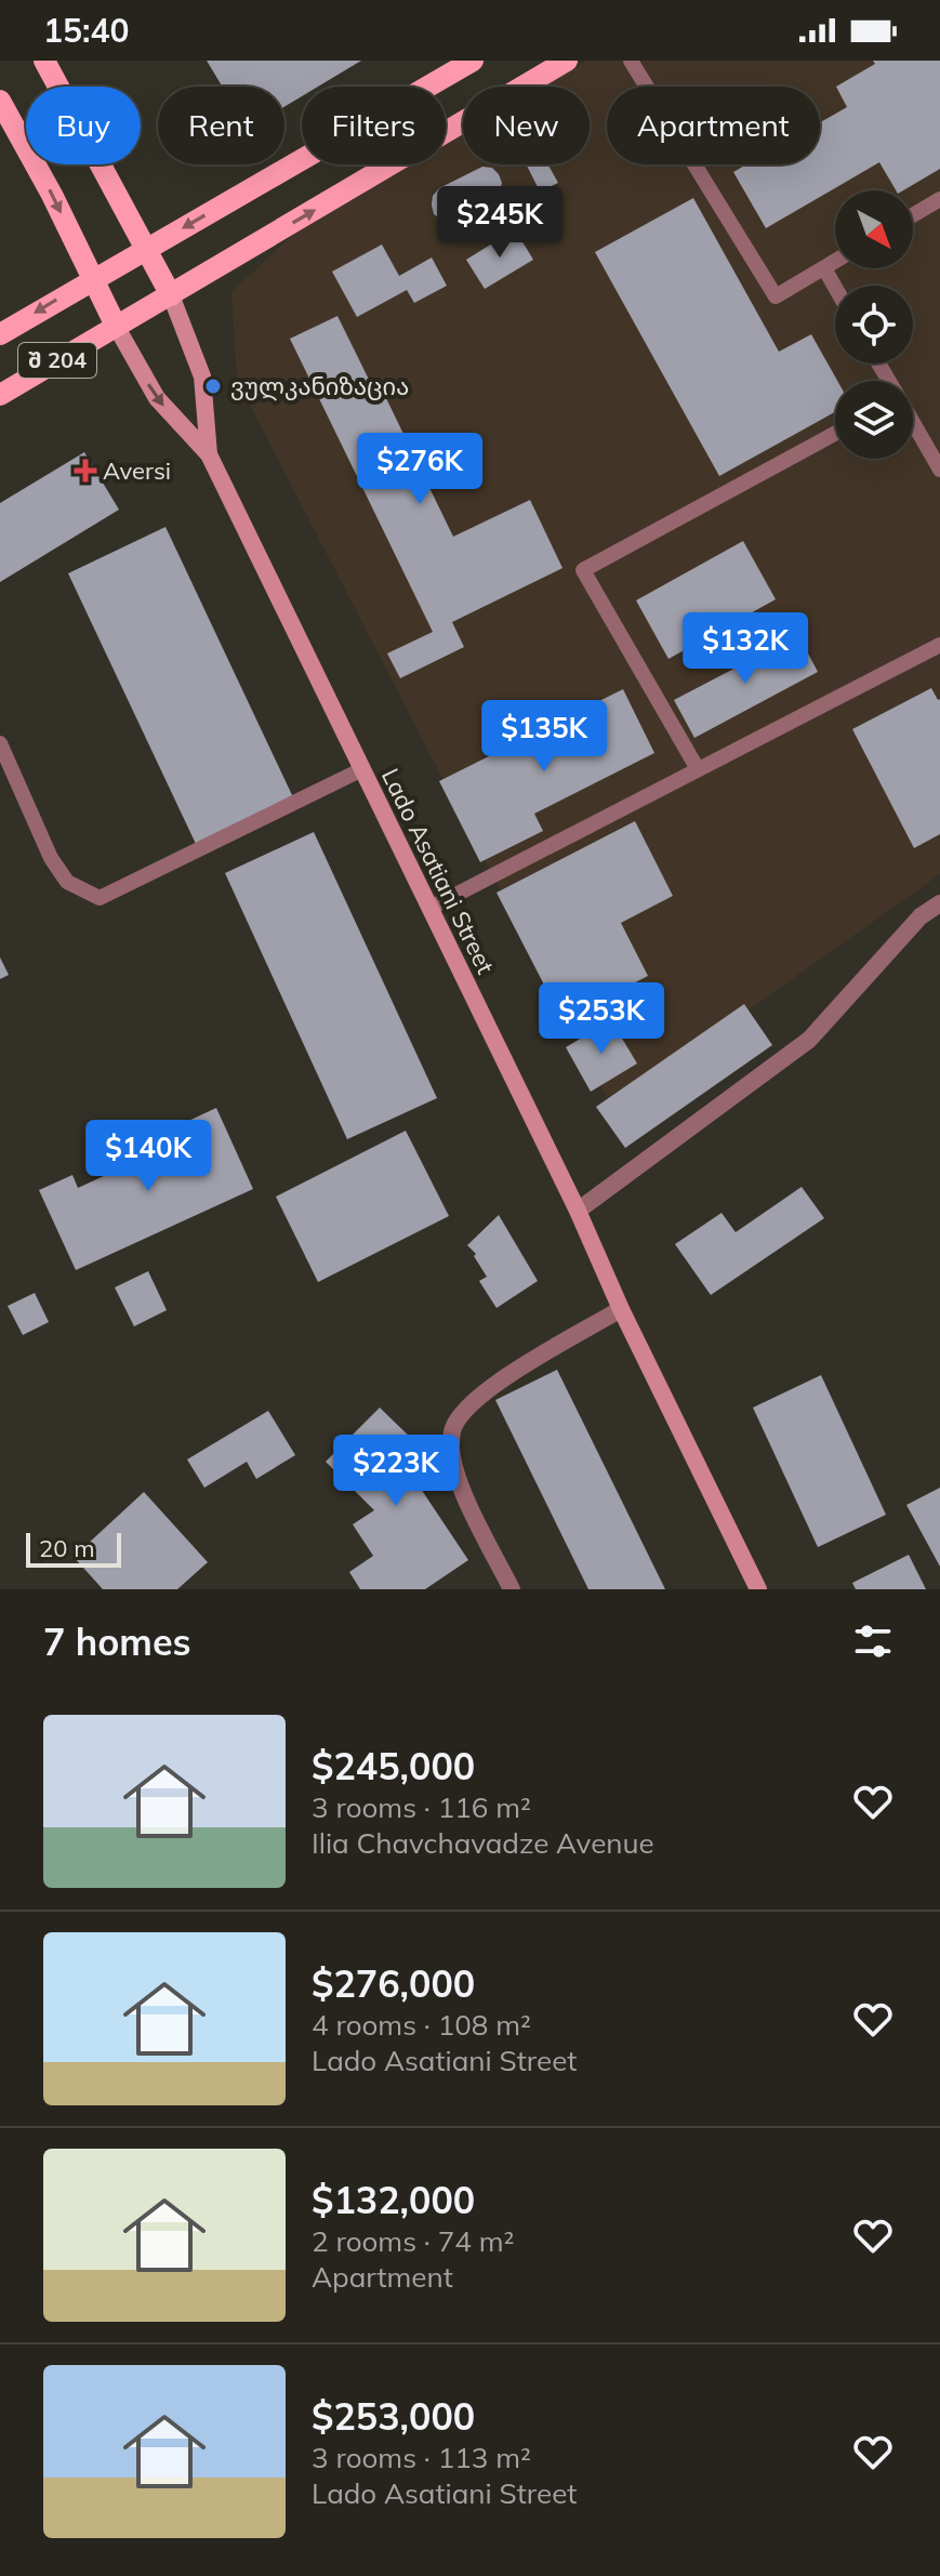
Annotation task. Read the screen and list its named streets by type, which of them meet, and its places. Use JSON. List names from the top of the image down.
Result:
{
  "streets": {
    "main road": ["შ 204", "Lado Asatiani Street"]
  },
  "crossings": [
    ["შ 204", "Lado Asatiani Street"]
  ],
  "places": {
    "other": ["ვულკანიზაცია"],
    "health": ["Aversi"]
  },
  "scale_bar": "20 m",
  "north": "bottom right",
  "page": {
    "status": "15:40",
    "chip": [
      "Buy",
      "Rent",
      "Filters",
      "New",
      "Apartment"
    ],
    "price": [
      "$245K",
      "$276K",
      "$132K",
      "$135K",
      "$253K",
      "$140K",
      "$223K"
    ],
    "scale": "20 m",
    "heading": "7 homes",
    "list": [
      {
        "name": "$245,000",
        "note": "3 rooms · 116 m² · Ilia Chavchavadze Avenue"
      },
      {
        "name": "$276,000",
        "note": "4 rooms · 108 m² · Lado Asatiani Street"
      },
      {
        "name": "$132,000",
        "note": "2 rooms · 74 m² · Apartment"
      },
      {
        "name": "$253,000",
        "note": "3 rooms · 113 m² · Lado Asatiani Street"
      }
    ]
  }
}
